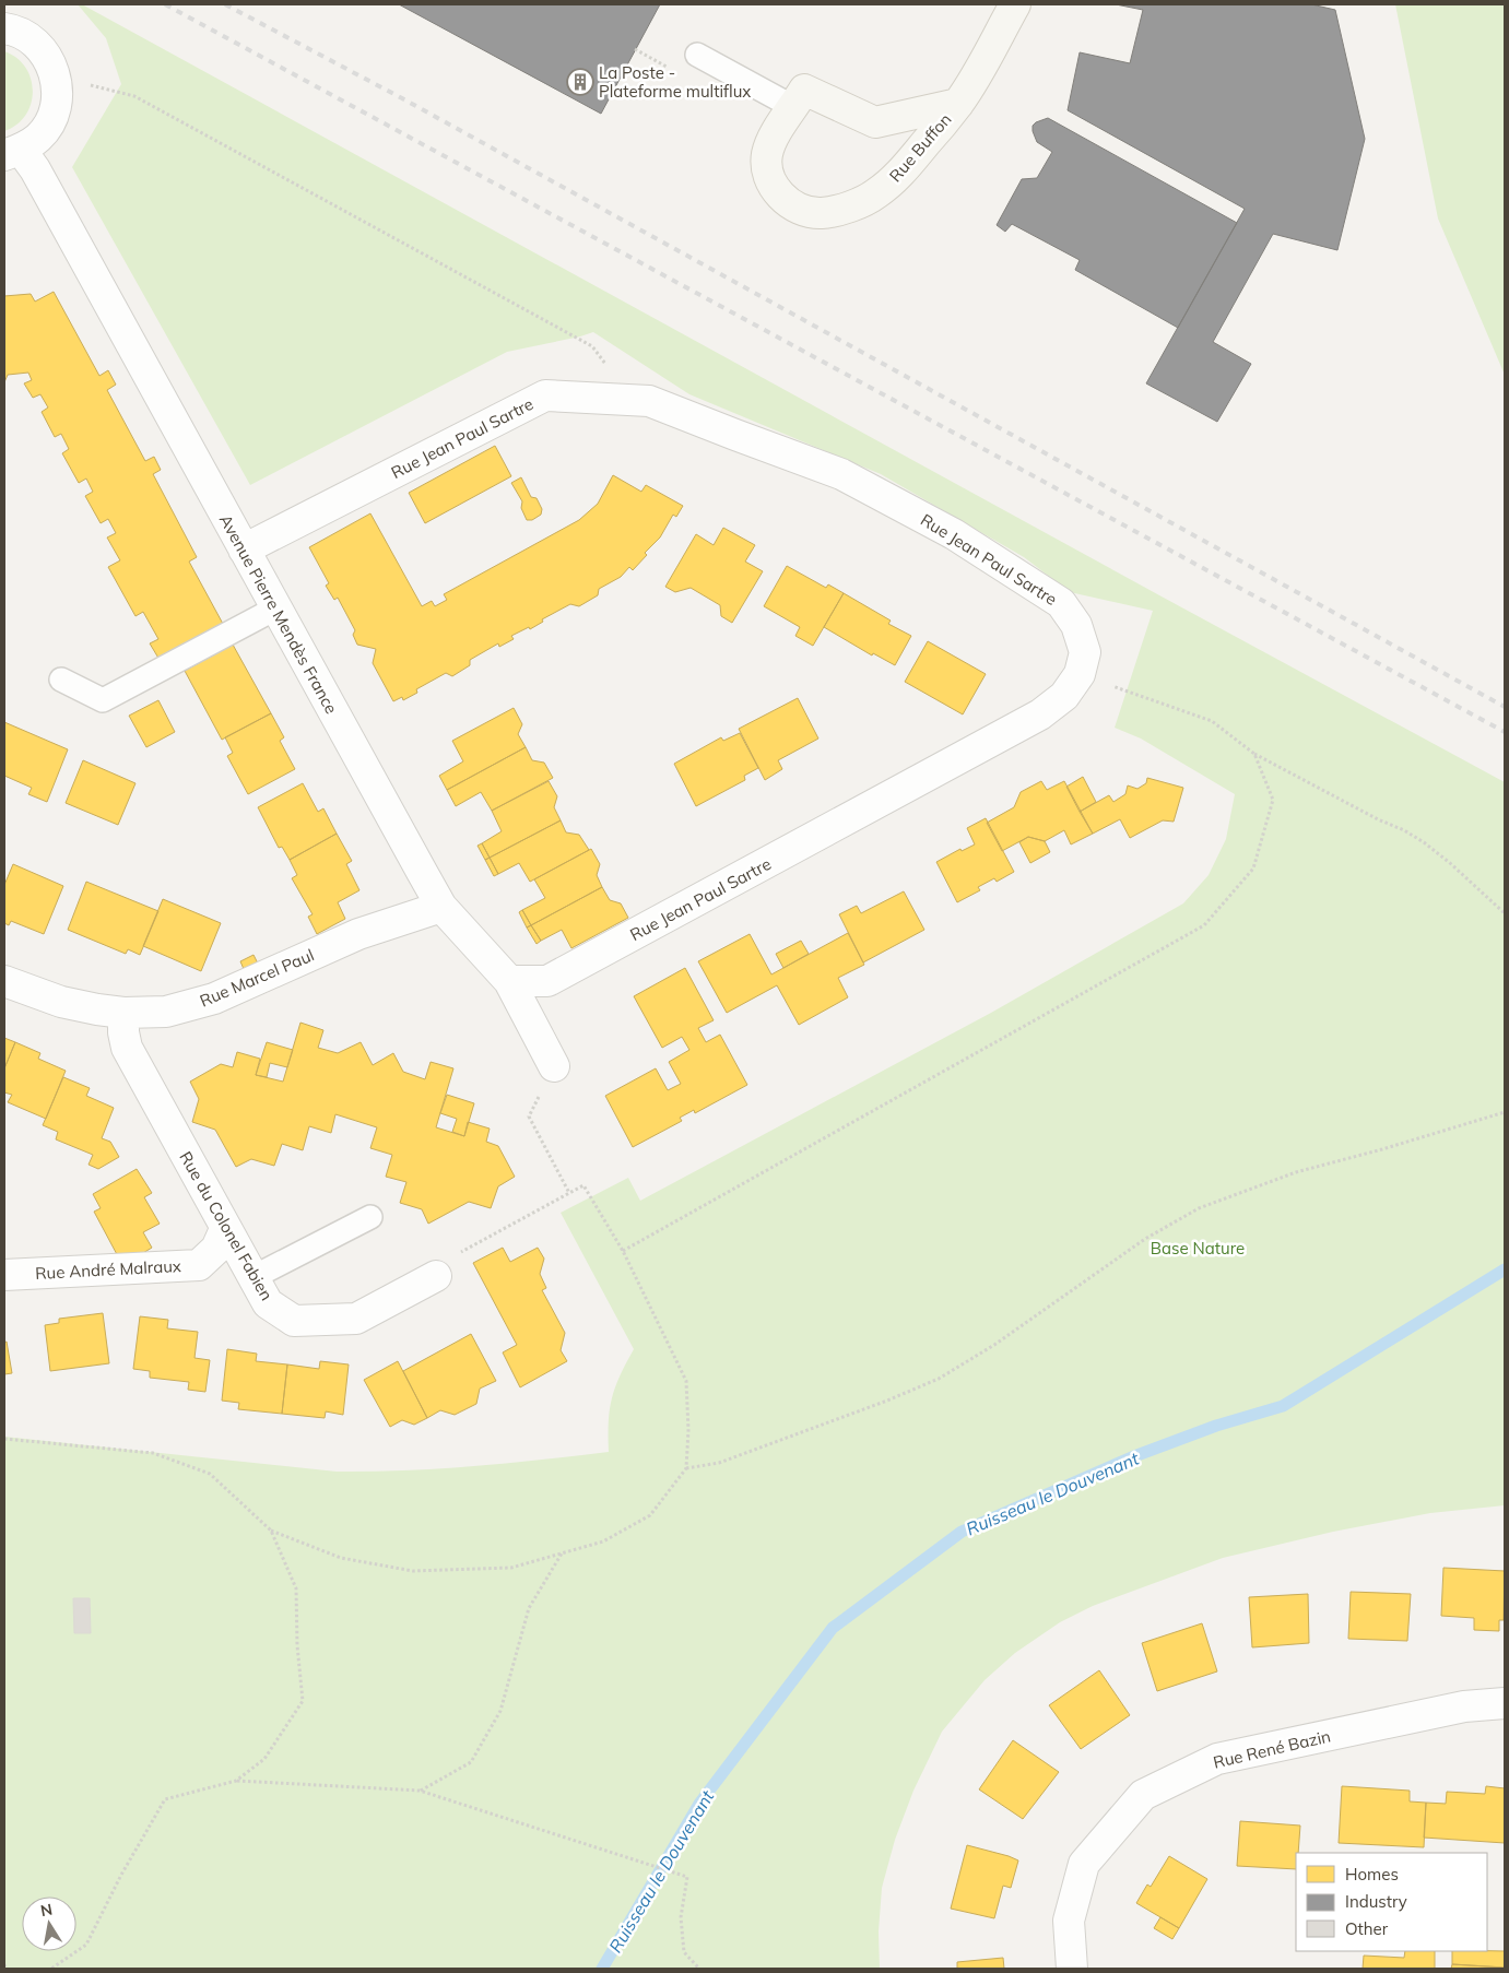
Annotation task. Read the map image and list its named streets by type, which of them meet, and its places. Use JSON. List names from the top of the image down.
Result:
{
  "streets": {
    "street": [
      "Rue Buffon",
      "Rue Jean Paul Sartre",
      "Avenue Pierre Mendès France",
      "Rue Marcel Paul",
      "Rue du Colonel Fabien",
      "Rue André Malraux",
      "Rue René Bazin"
    ]
  },
  "crossings": [
    ["Rue Jean Paul Sartre", "Avenue Pierre Mendès France"],
    ["Avenue Pierre Mendès France", "Rue Marcel Paul"],
    ["Rue Marcel Paul", "Rue du Colonel Fabien"],
    ["Rue du Colonel Fabien", "Rue André Malraux"]
  ],
  "water": ["Ruisseau le Douvenant"],
  "parks": ["Base Nature"],
  "places": {
    "building": ["La Poste - Plateforme multiflux"]
  },
  "legend": ["Homes", "Industry", "Other"],
  "north": "top"
}
